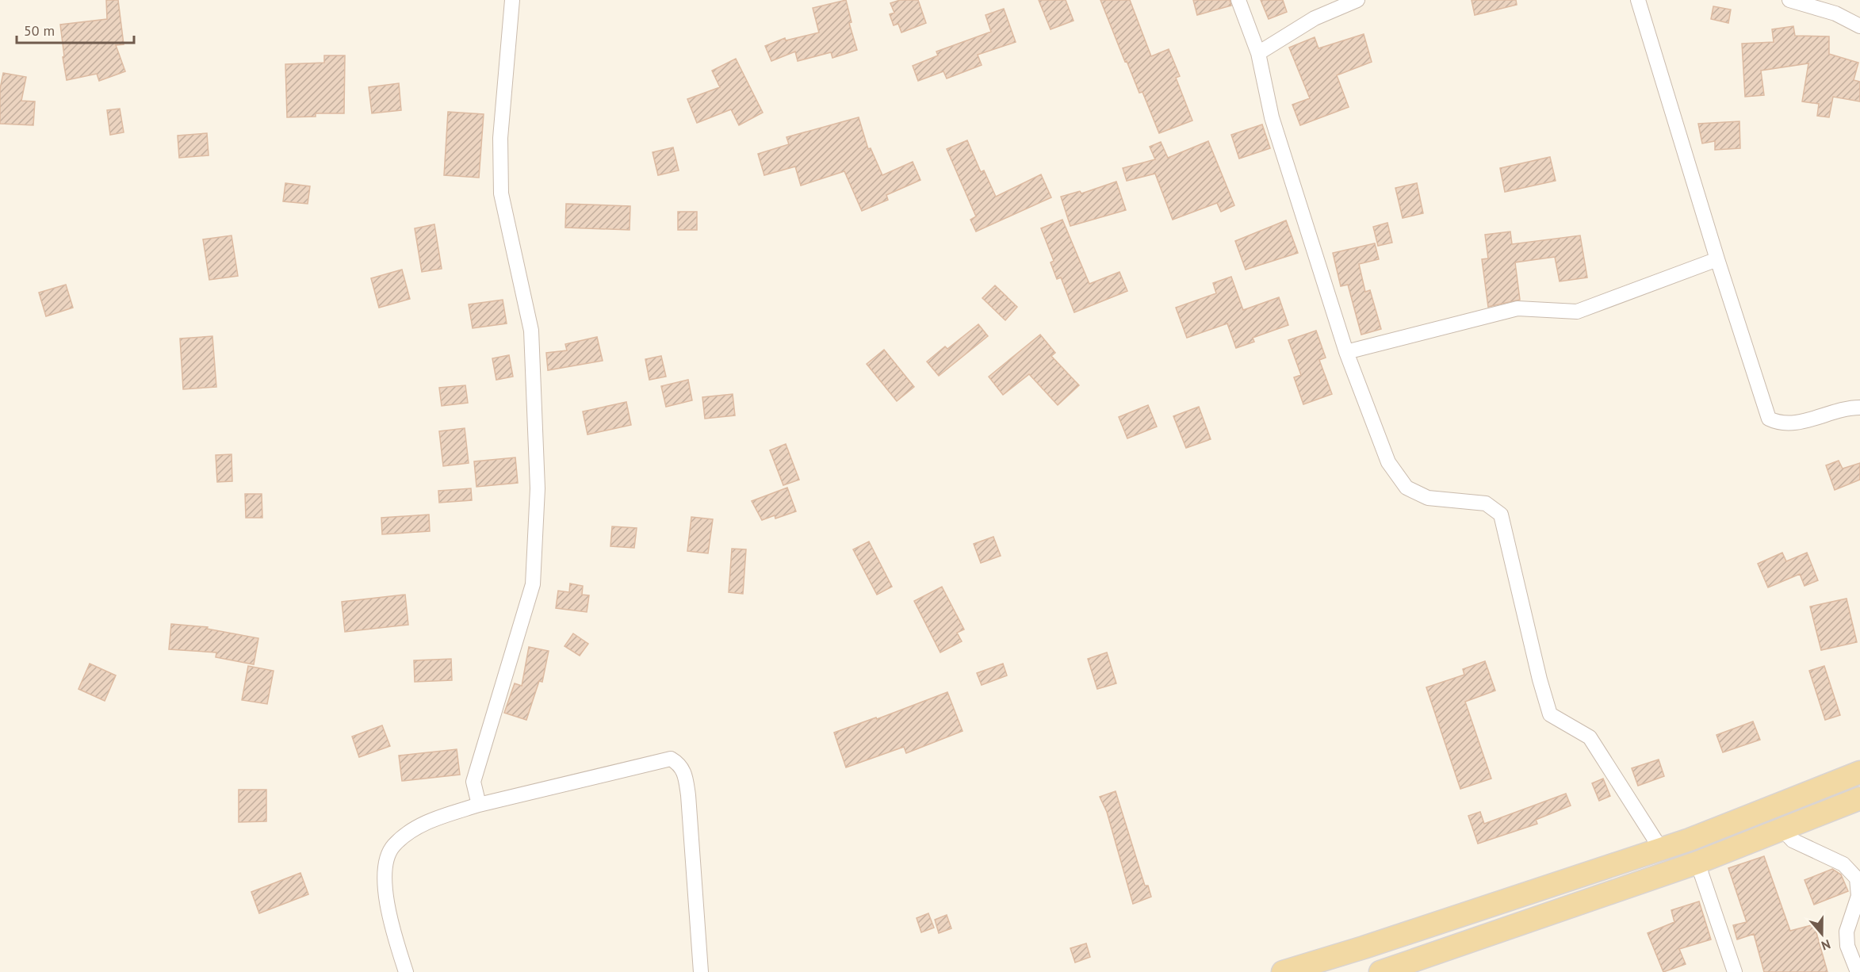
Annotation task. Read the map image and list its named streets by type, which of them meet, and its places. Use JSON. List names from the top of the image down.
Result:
{
  "scale_bar": "50 m",
  "north": "bottom"
}
